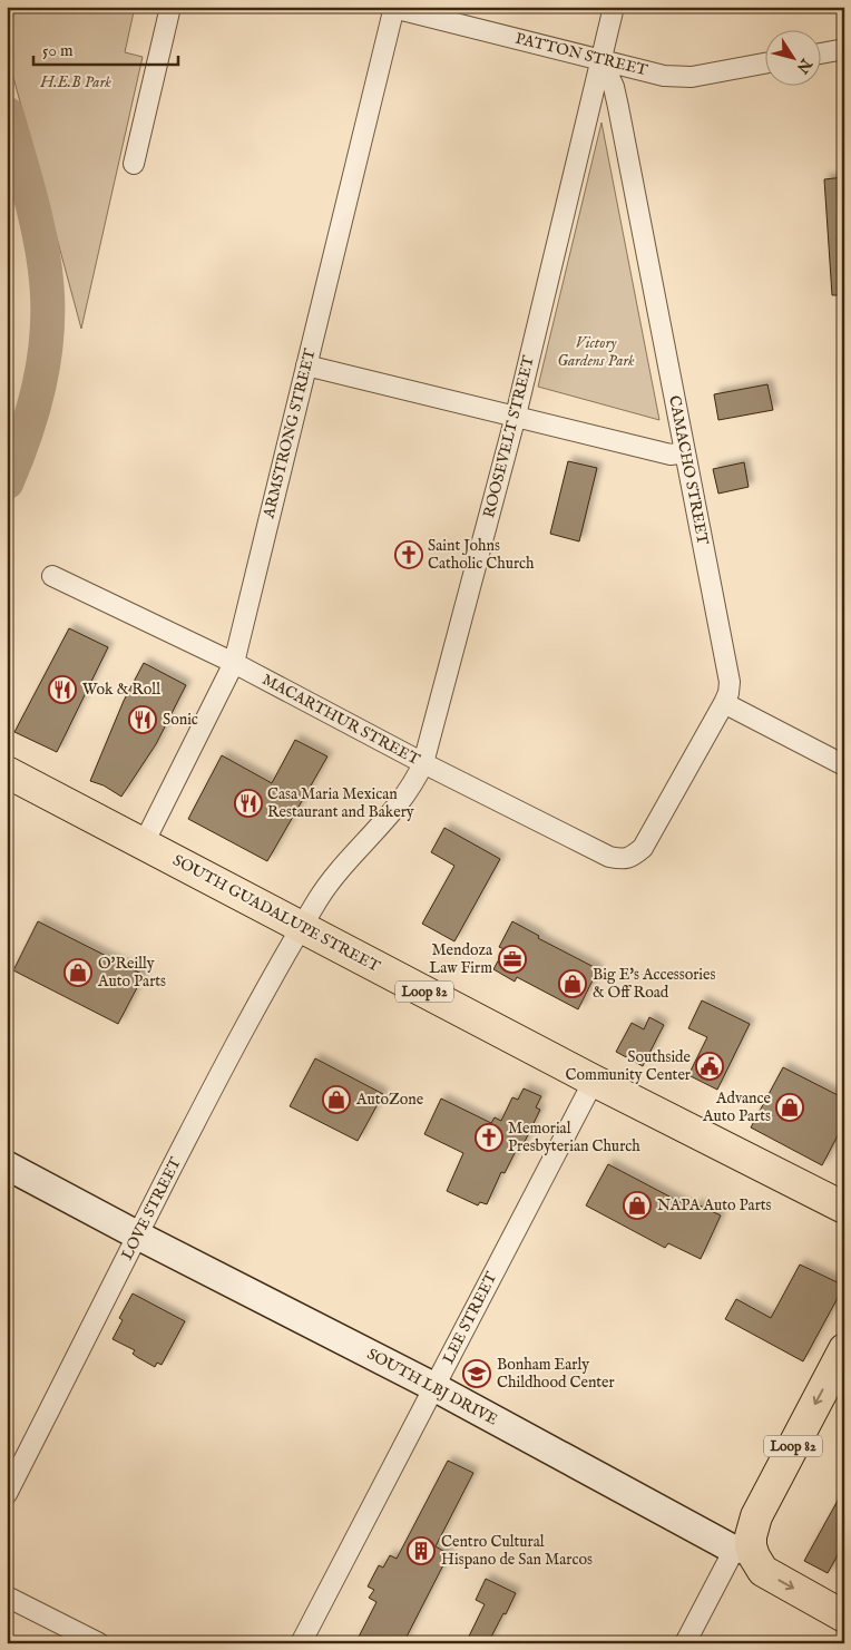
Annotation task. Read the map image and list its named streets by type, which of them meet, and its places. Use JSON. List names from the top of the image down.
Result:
{
  "streets": {
    "main road": ["SOUTH GUADALUPE STREET", "Loop 82"],
    "street": [
      "PATTON STREET",
      "ARMSTRONG STREET",
      "ROOSEVELT STREET",
      "CAMACHO STREET",
      "MACARTHUR STREET",
      "LOVE STREET",
      "LEE STREET",
      "SOUTH LBJ DRIVE"
    ]
  },
  "crossings": [
    ["PATTON STREET", "ARMSTRONG STREET"],
    ["PATTON STREET", "ROOSEVELT STREET"],
    ["PATTON STREET", "CAMACHO STREET"],
    ["ARMSTRONG STREET", "MACARTHUR STREET"],
    ["ARMSTRONG STREET", "SOUTH GUADALUPE STREET"],
    ["ROOSEVELT STREET", "CAMACHO STREET"],
    ["ROOSEVELT STREET", "MACARTHUR STREET"],
    ["ROOSEVELT STREET", "SOUTH GUADALUPE STREET"],
    ["ROOSEVELT STREET", "LOVE STREET"],
    ["CAMACHO STREET", "MACARTHUR STREET"],
    ["SOUTH GUADALUPE STREET", "LOVE STREET"],
    ["SOUTH GUADALUPE STREET", "LEE STREET"],
    ["Loop 82", "SOUTH LBJ DRIVE"],
    ["LOVE STREET", "SOUTH LBJ DRIVE"],
    ["LEE STREET", "SOUTH LBJ DRIVE"]
  ],
  "parks": ["H.E.B Park", "Victory Gardens Park"],
  "places": {
    "church": ["Saint Johns Catholic Church", "Memorial Presbyterian Church"],
    "restaurant": ["Wok & Roll", "Sonic", "Casa Maria Mexican Restaurant and Bakery"],
    "office": ["Mendoza Law Firm"],
    "shop": [
      "O'Reilly Auto Parts",
      "Big E's Accessories & Off Road",
      "AutoZone",
      "Advance Auto Parts",
      "NAPA Auto Parts"
    ],
    "public building": ["Southside Community Center"],
    "school or university": ["Bonham Early Childhood Center"],
    "building": ["Centro Cultural Hispano de San Marcos"]
  },
  "scale_bar": "50 m",
  "north": "bottom right"
}
